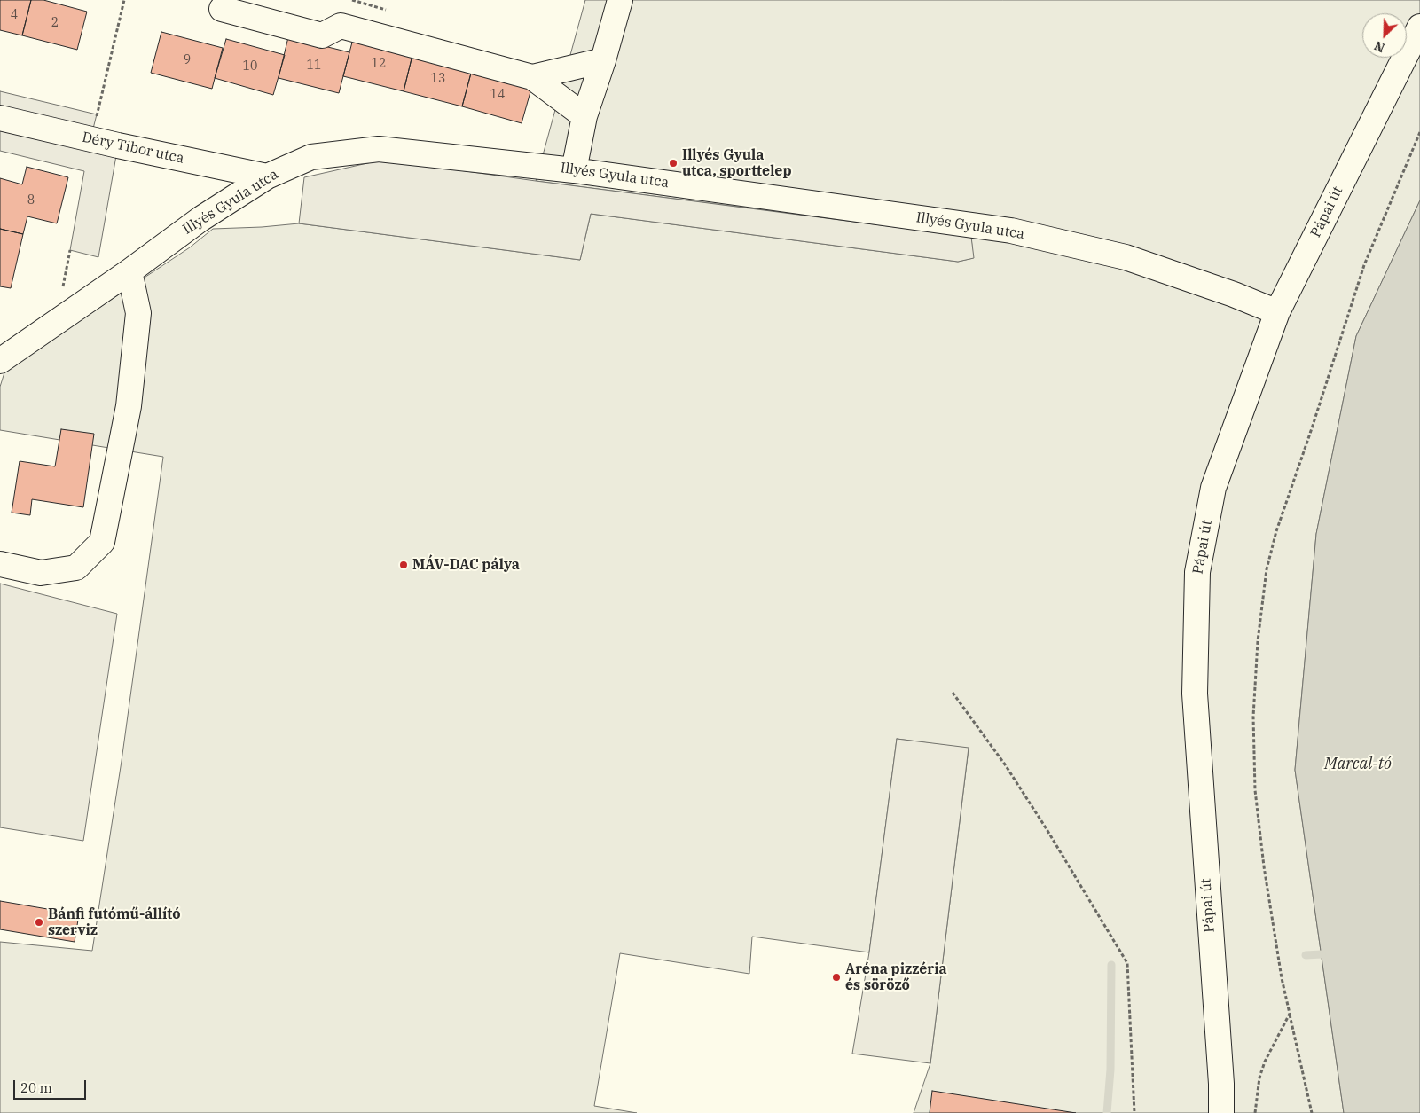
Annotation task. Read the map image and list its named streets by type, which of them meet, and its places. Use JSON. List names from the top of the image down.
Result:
{
  "streets": {
    "street": ["Déry Tibor utca", "Illyés Gyula utca", "Pápai út"]
  },
  "crossings": [
    ["Déry Tibor utca", "Illyés Gyula utca"],
    ["Illyés Gyula utca", "Pápai út"]
  ],
  "water": ["Marcal-tó"],
  "places": [
    "Illyés Gyula utca, sporttelep",
    "MÁV-DAC pálya",
    "Bánfi futómű-állító szerviz",
    "Aréna pizzéria és söröző"
  ],
  "house_numbers": [
    "4",
    "2",
    "9",
    "12",
    "11",
    "10",
    "13",
    "14",
    "8"
  ],
  "scale_bar": "20 m",
  "north": "bottom left"
}
